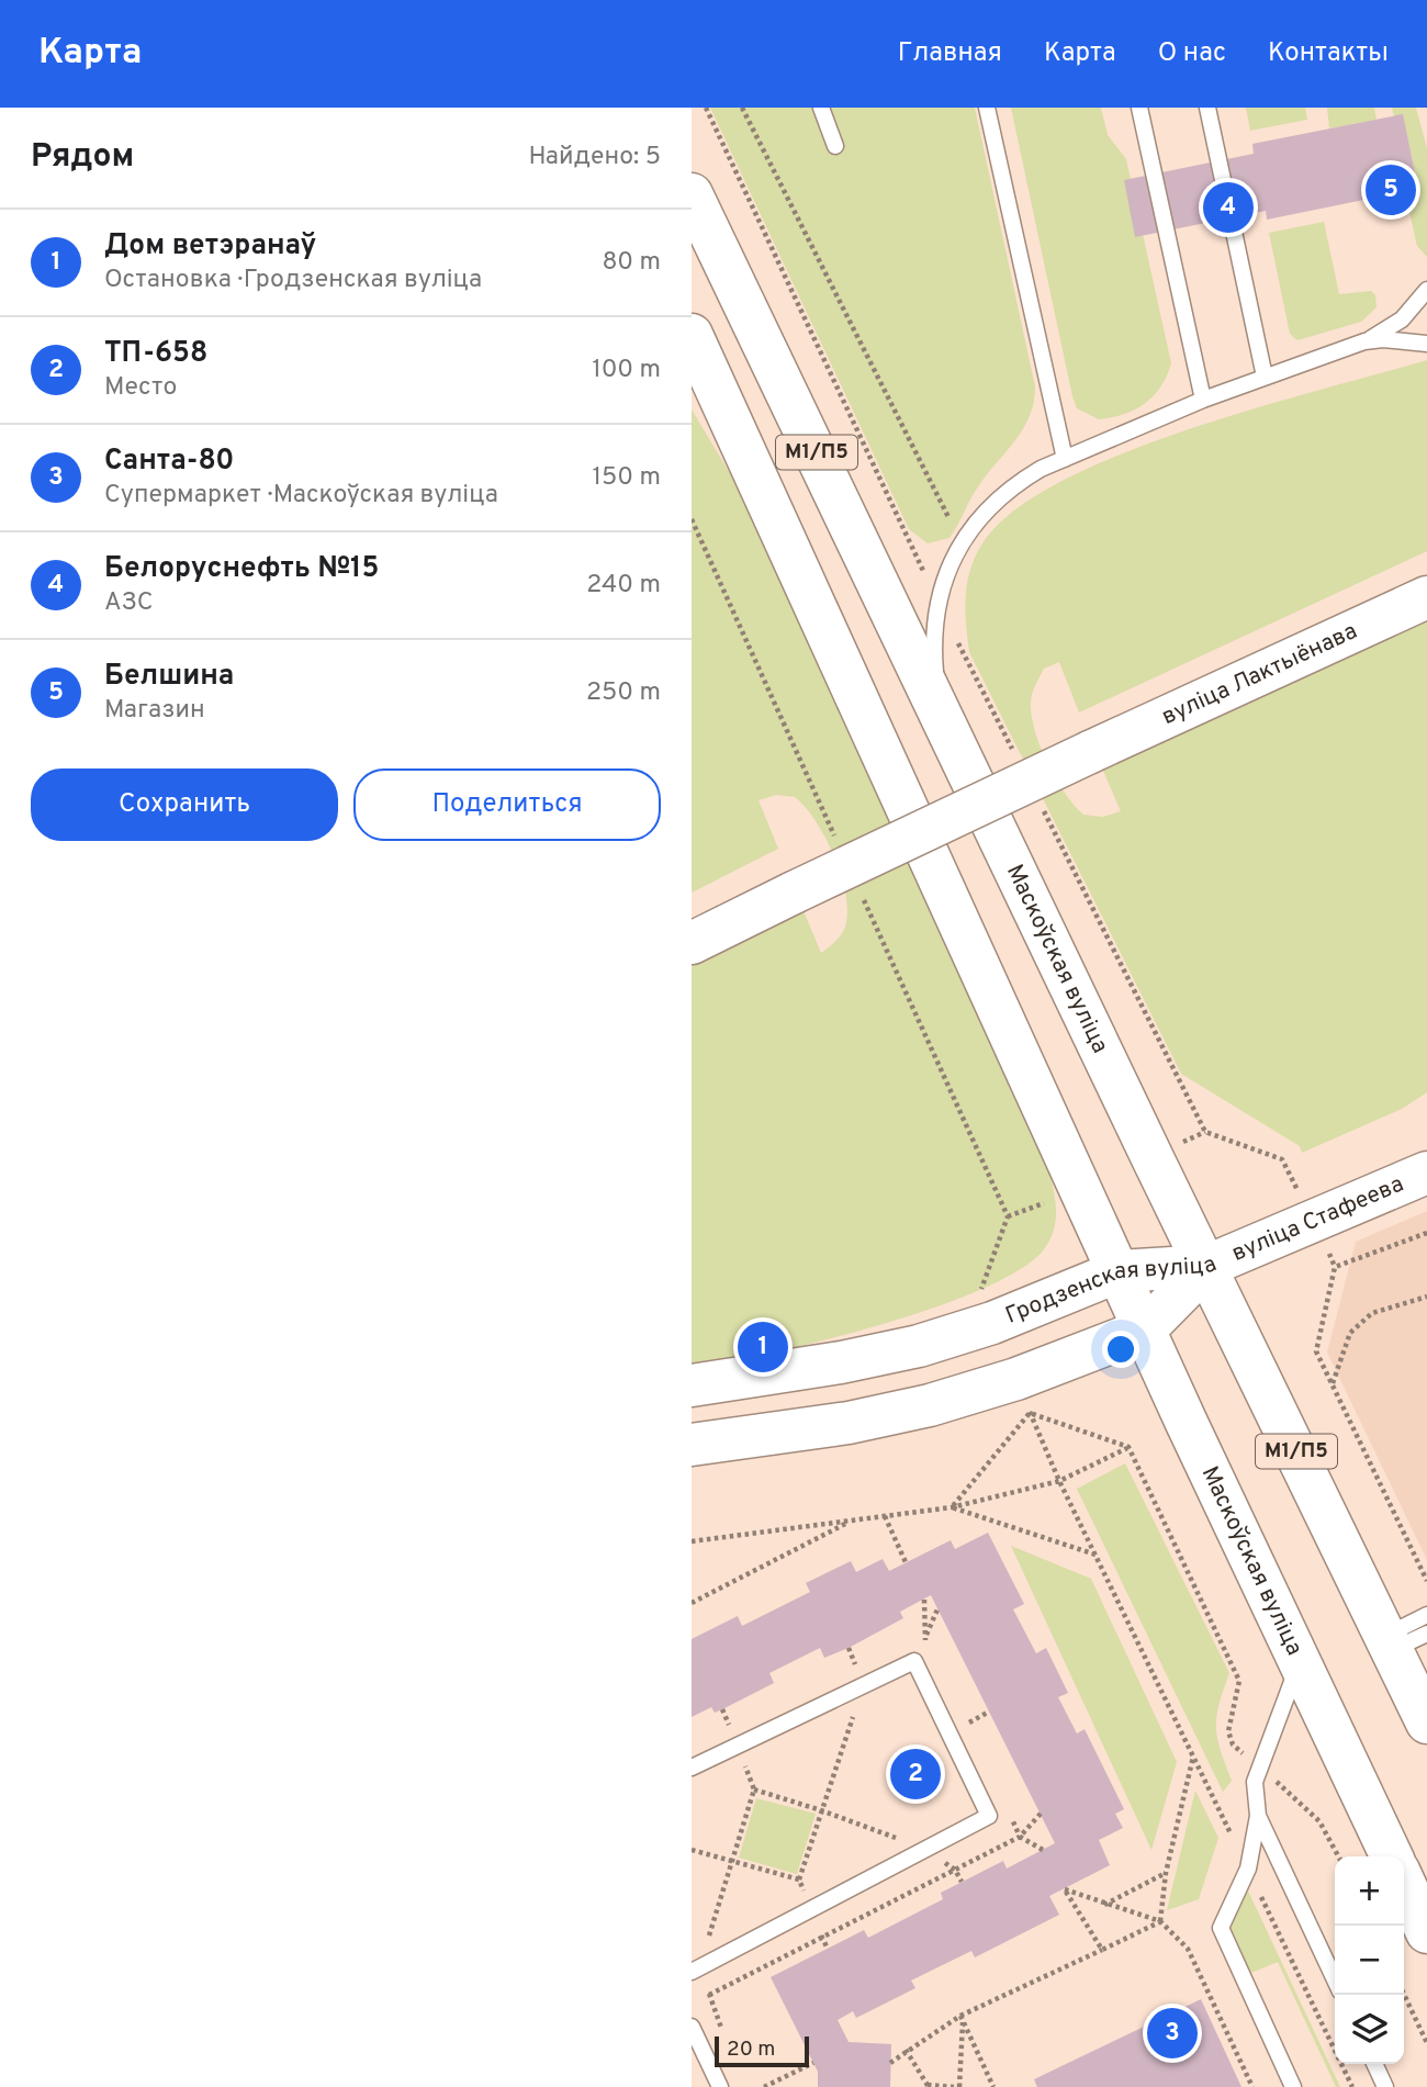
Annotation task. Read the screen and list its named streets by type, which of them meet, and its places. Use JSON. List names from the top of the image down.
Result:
{
  "streets": {
    "main road": [
      "М1/П5",
      "вуліца Лактыёнава",
      "Маскоўская вуліца",
      "вуліца Стафеева",
      "Гродзенская вуліца"
    ]
  },
  "crossings": [
    ["Маскоўская вуліца", "вуліца Стафеева"],
    ["Маскоўская вуліца", "Гродзенская вуліца"],
    ["вуліца Стафеева", "Гродзенская вуліца"]
  ],
  "scale_bar": "20 m",
  "page": {
    "header": "Карта",
    "nav": [
      "Главная",
      "Карта",
      "О нас",
      "Контакты"
    ],
    "heading": ["Рядом", "Найдено: 5"],
    "pins": [
      "5",
      "4",
      "1",
      "2",
      "3"
    ],
    "list": [
      {
        "mark": "1",
        "name": "Дом ветэранаў",
        "note": "Остановка · Гродзенская вуліца",
        "value": "80 m"
      },
      {
        "mark": "2",
        "name": "ТП-658",
        "note": "Место",
        "value": "100 m"
      },
      {
        "mark": "3",
        "name": "Санта-80",
        "note": "Супермаркет · Маскоўская вуліца",
        "value": "150 m"
      },
      {
        "mark": "4",
        "name": "Белоруснефть №15",
        "note": "АЗС",
        "value": "240 m"
      },
      {
        "mark": "5",
        "name": "Белшина",
        "note": "Магазин",
        "value": "250 m"
      }
    ],
    "buttons": ["Сохранить", "Поделиться"],
    "map_buttons": ["+", "−"],
    "scale": "20 m"
  }
}
